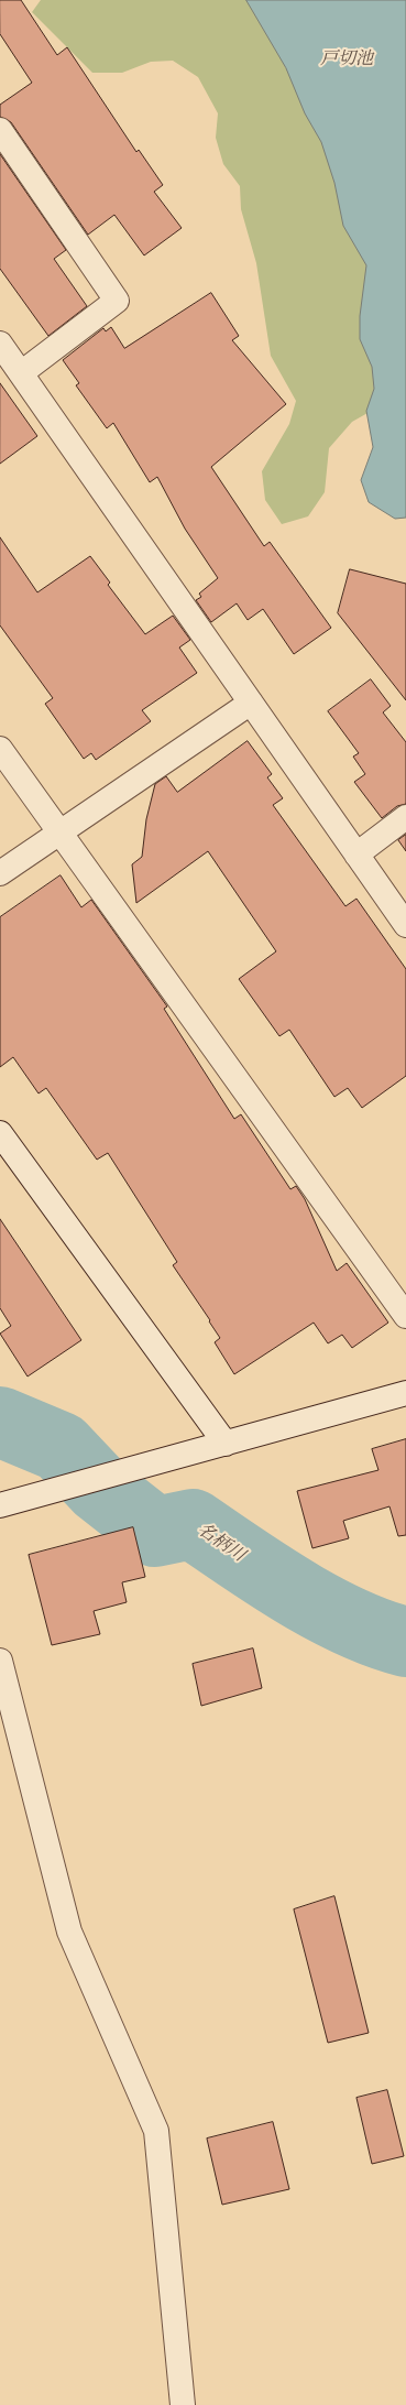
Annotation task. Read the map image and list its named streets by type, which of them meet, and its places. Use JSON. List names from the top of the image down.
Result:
{
  "water": ["戸切池", "名柄川"]
}
